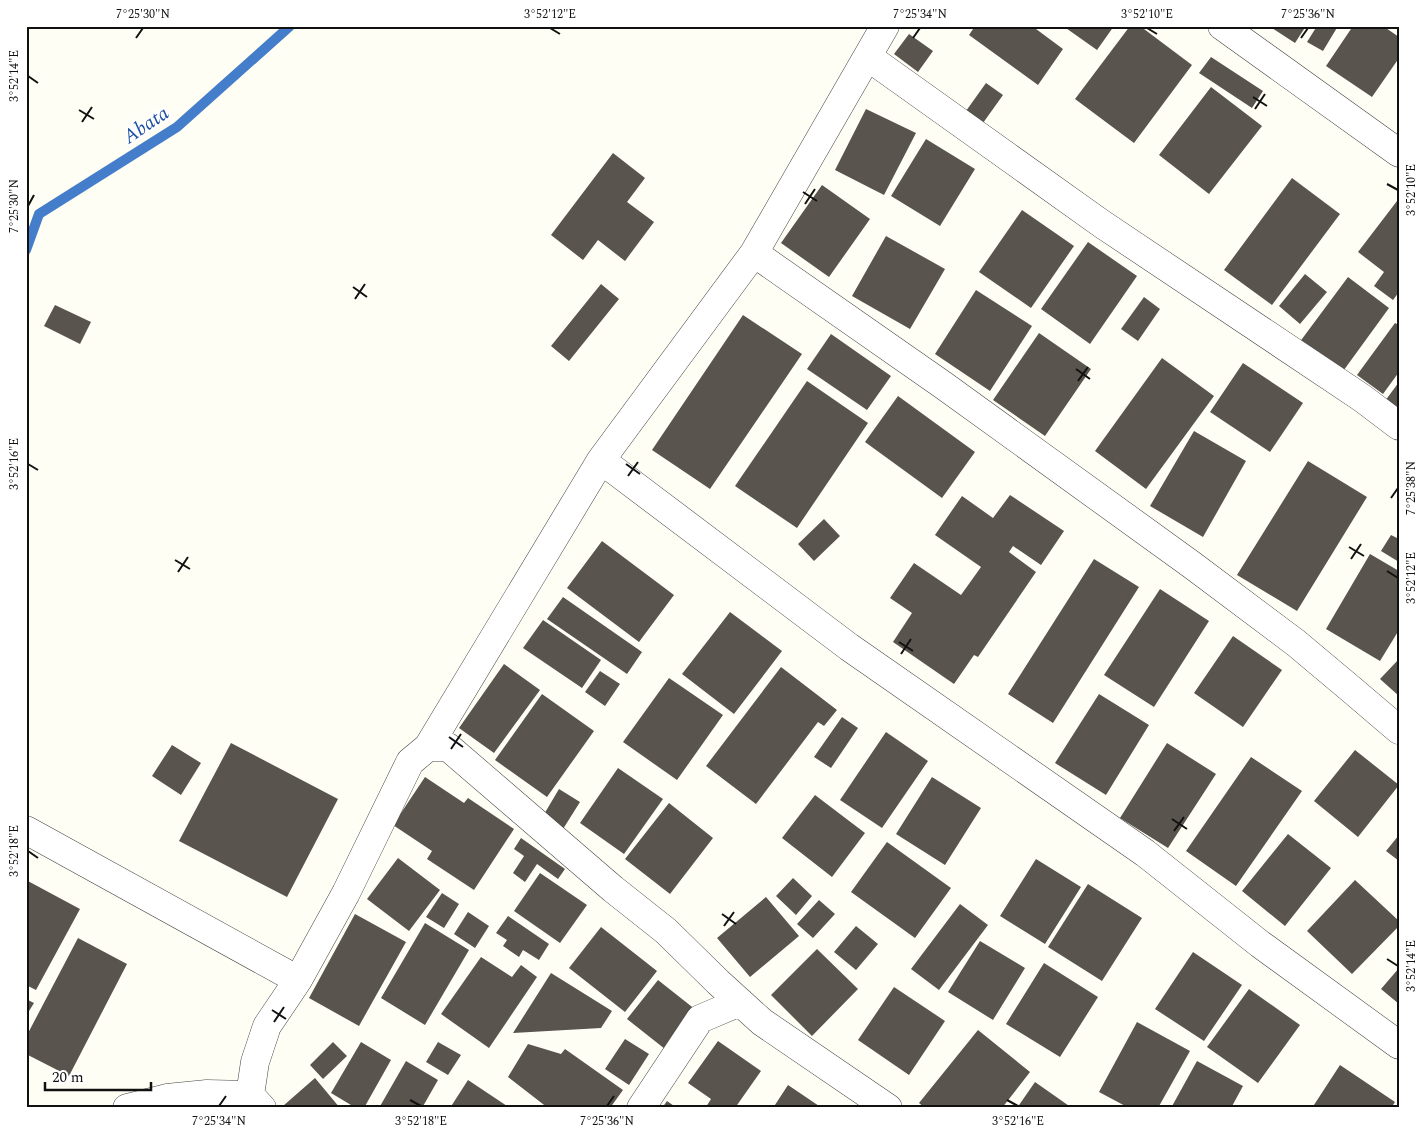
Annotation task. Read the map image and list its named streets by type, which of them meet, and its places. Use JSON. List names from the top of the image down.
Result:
{
  "water": ["Abata"],
  "scale_bar": "20 m",
  "coordinates": [
    "7°25'30\"N",
    "3°52'12\"E",
    "7°25'34\"N",
    "3°52'10\"E",
    "7°25'36\"N",
    "3°52'14\"E",
    "3°52'16\"E",
    "7°25'38\"N",
    "3°52'18\"E"
  ]
}
